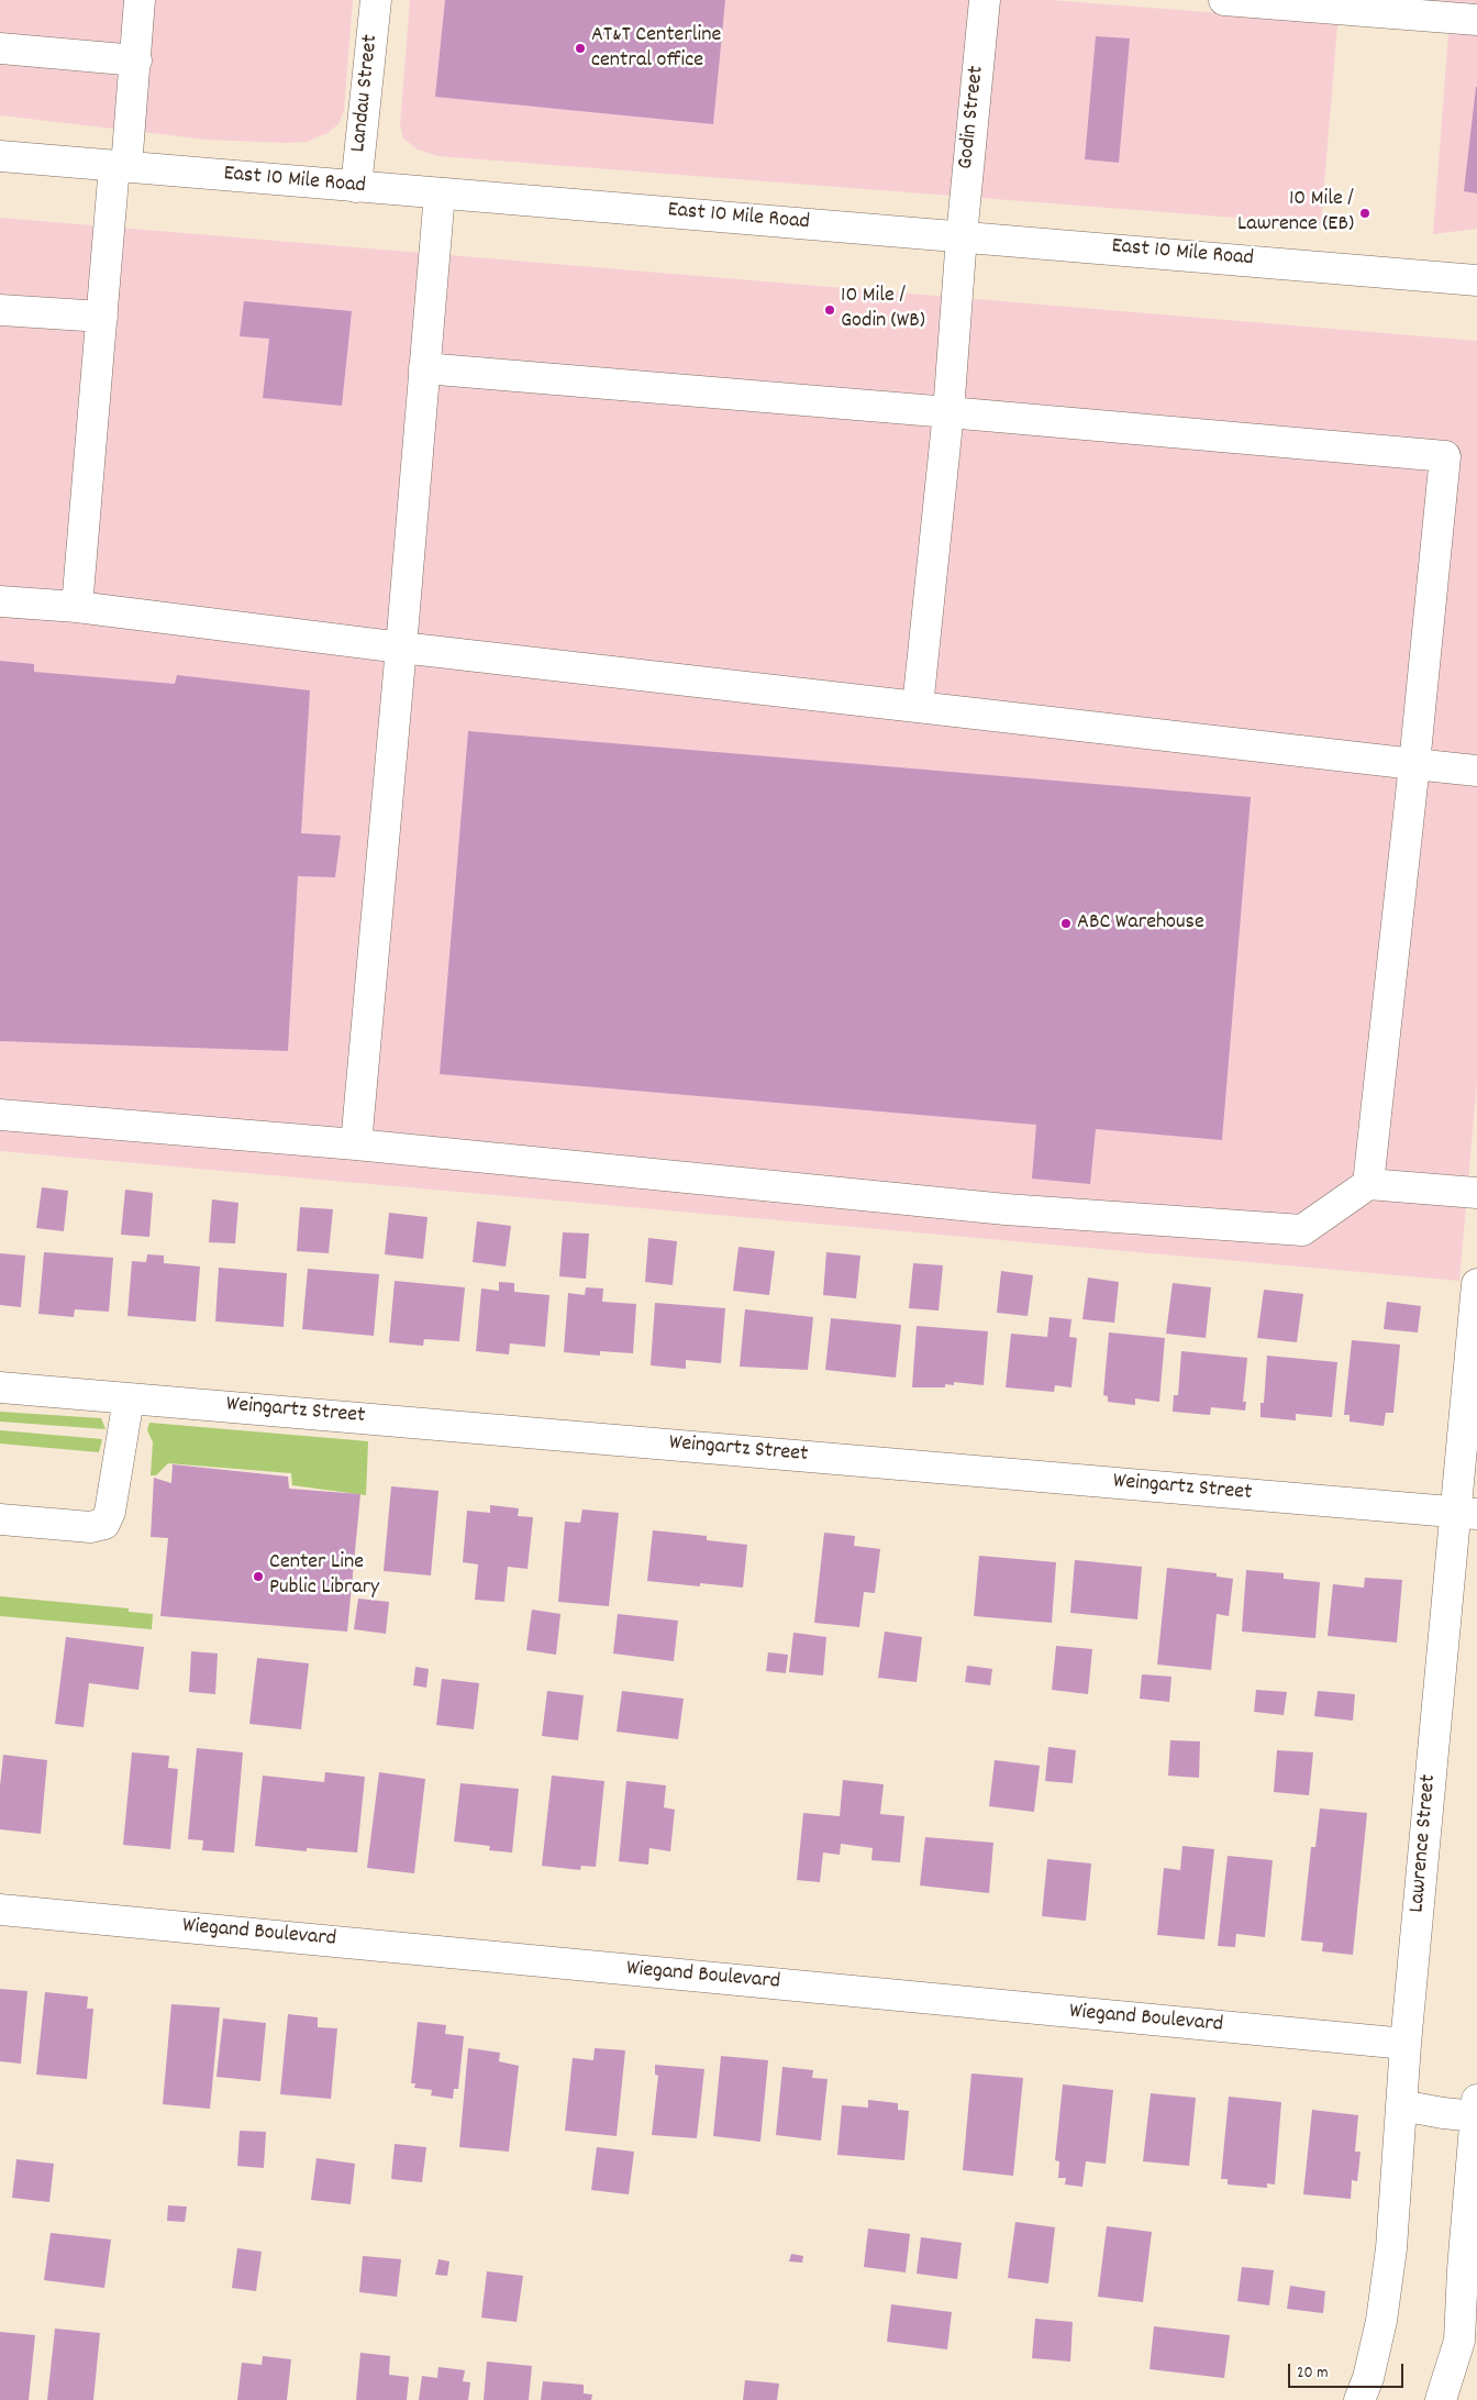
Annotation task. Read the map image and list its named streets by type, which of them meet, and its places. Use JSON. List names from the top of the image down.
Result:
{
  "streets": {
    "street": [
      "Landau Street",
      "Godin Street",
      "East 10 Mile Road",
      "Weingartz Street",
      "Lawrence Street",
      "Wiegand Boulevard"
    ]
  },
  "crossings": [
    ["Landau Street", "East 10 Mile Road"],
    ["Godin Street", "East 10 Mile Road"],
    ["Weingartz Street", "Lawrence Street"],
    ["Lawrence Street", "Wiegand Boulevard"]
  ],
  "places": [
    "AT&T Centerline central office",
    "10 Mile / Lawrence (EB)",
    "10 Mile / Godin (WB)",
    "ABC Warehouse",
    "Center Line Public Library"
  ],
  "scale_bar": "20 m"
}
